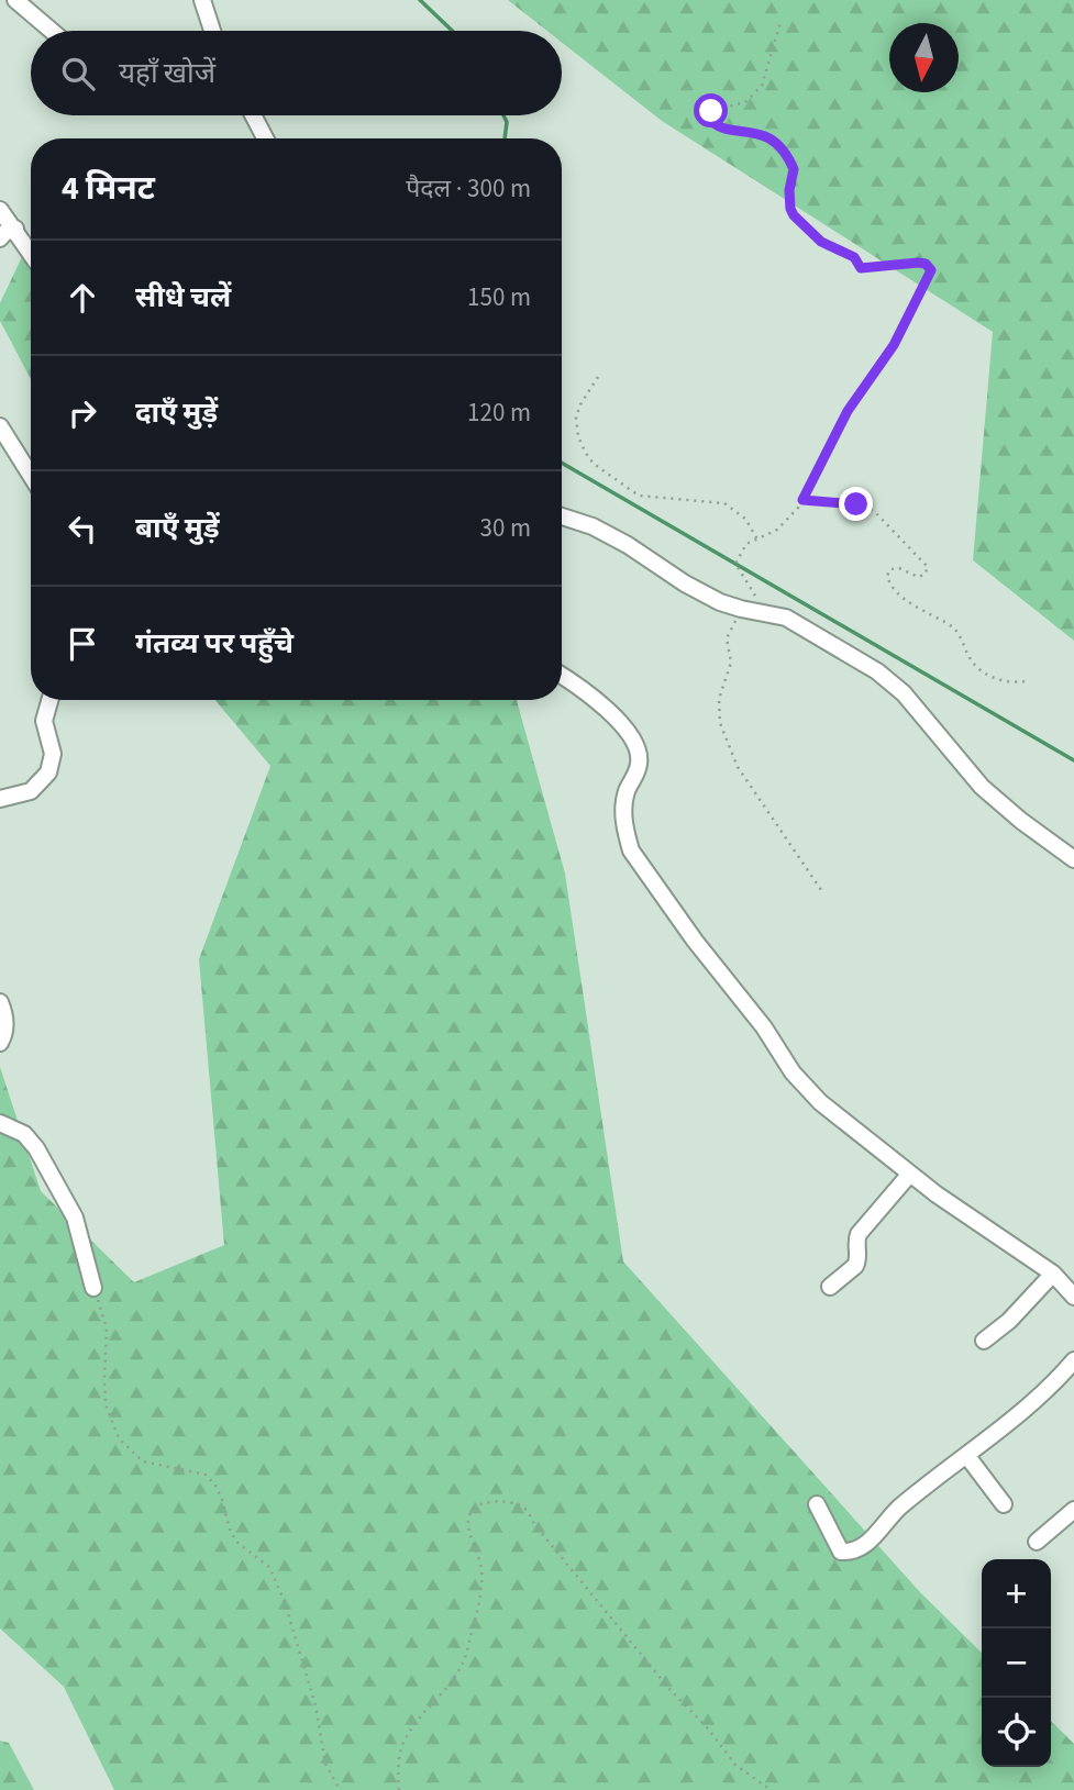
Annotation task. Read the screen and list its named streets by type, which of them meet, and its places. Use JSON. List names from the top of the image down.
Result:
{
  "north": "bottom",
  "page": {
    "search": "यहाँ खोजें",
    "heading": ["4 मिनट", "पैदल · 300 m"],
    "list": [
      ["सीधे चलें", "150 m"],
      ["दाएँ मुड़ें", "120 m"],
      ["बाएँ मुड़ें", "30 m"],
      "गंतव्य पर पहुँचे"
    ],
    "map_buttons": ["+", "−"]
  }
}
